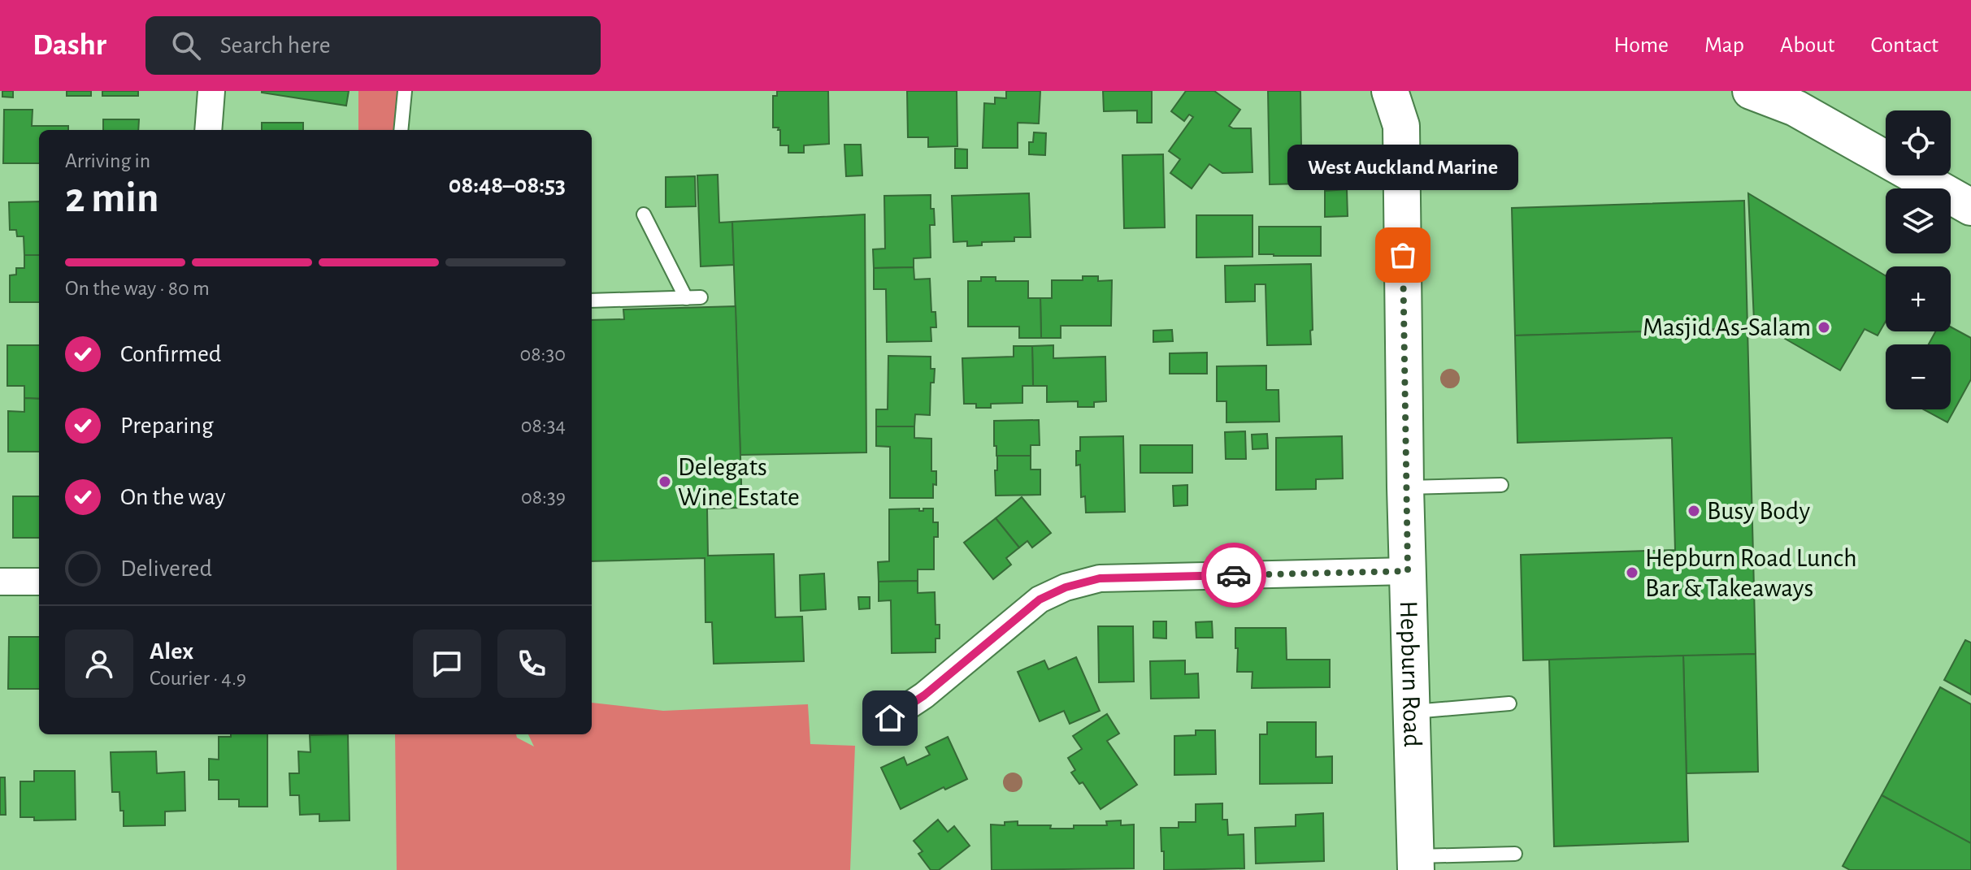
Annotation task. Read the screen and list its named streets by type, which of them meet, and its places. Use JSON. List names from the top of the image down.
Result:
{
  "streets": {
    "main road": ["Hepburn Road"]
  },
  "places": [
    "West Auckland Marine",
    "Masjid As-Salam",
    "Delegats Wine Estate",
    "Busy Body",
    "Hepburn Road Lunch Bar & Takeaways"
  ],
  "page": {
    "header": "Dashr",
    "search": "Search here",
    "nav": [
      "Home",
      "Map",
      "About",
      "Contact"
    ],
    "map_buttons": ["+", "−"],
    "heading": ["2 min", "Arriving in", "08:48–08:53"],
    "panel": ["Alex", "Courier · 4.9"],
    "bubble": "West Auckland Marine",
    "bar": "On the way · 80 m",
    "list": [
      ["Confirmed", "08:30"],
      ["Preparing", "08:34"],
      ["On the way", "08:39"],
      "Delivered"
    ]
  }
}
